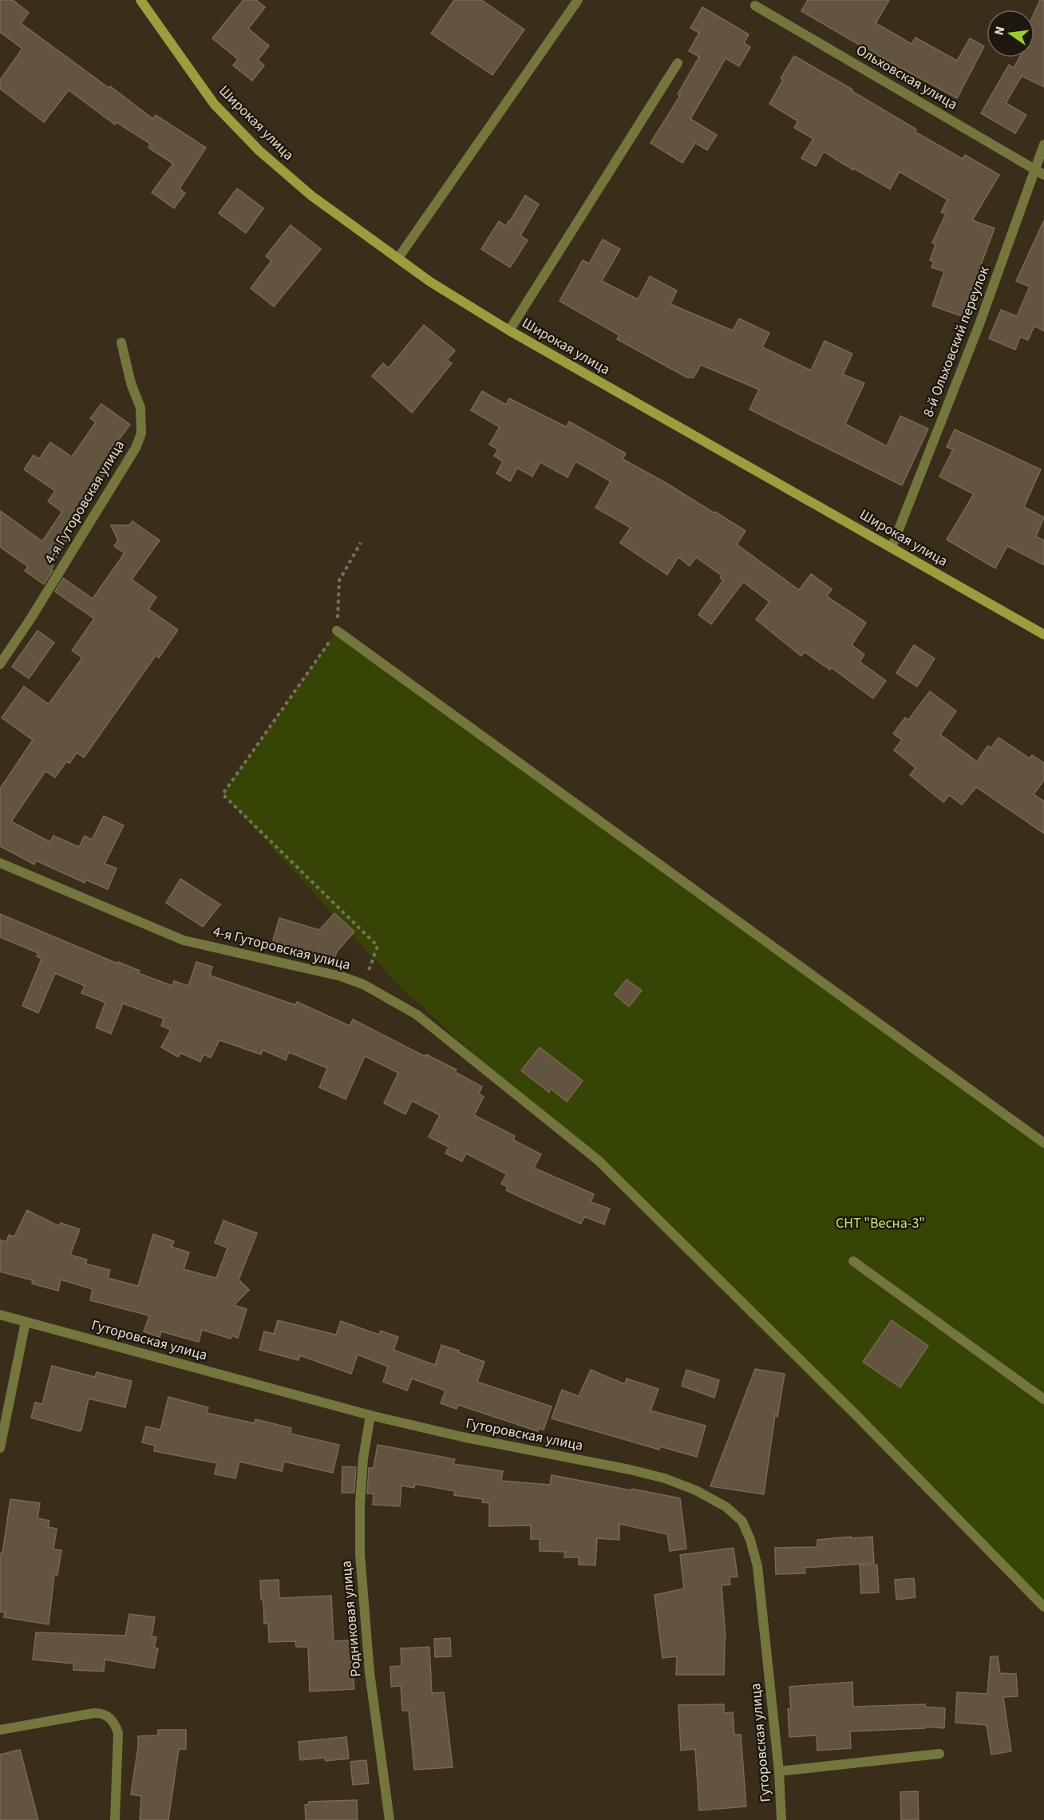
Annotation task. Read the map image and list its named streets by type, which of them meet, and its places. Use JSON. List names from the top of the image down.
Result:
{
  "streets": {
    "street": [
      "Ольховская улица",
      "Широкая улица",
      "8-й Ольховский переулок",
      "4-я Гуторовская улица",
      "Гуторовская улица",
      "Родниковая улица"
    ]
  },
  "crossings": [
    ["Ольховская улица", "8-й Ольховский переулок"],
    ["Широкая улица", "8-й Ольховский переулок"],
    ["Гуторовская улица", "Родниковая улица"]
  ],
  "parks": ["СНТ \"Весна-3\""],
  "north": "left"
}
